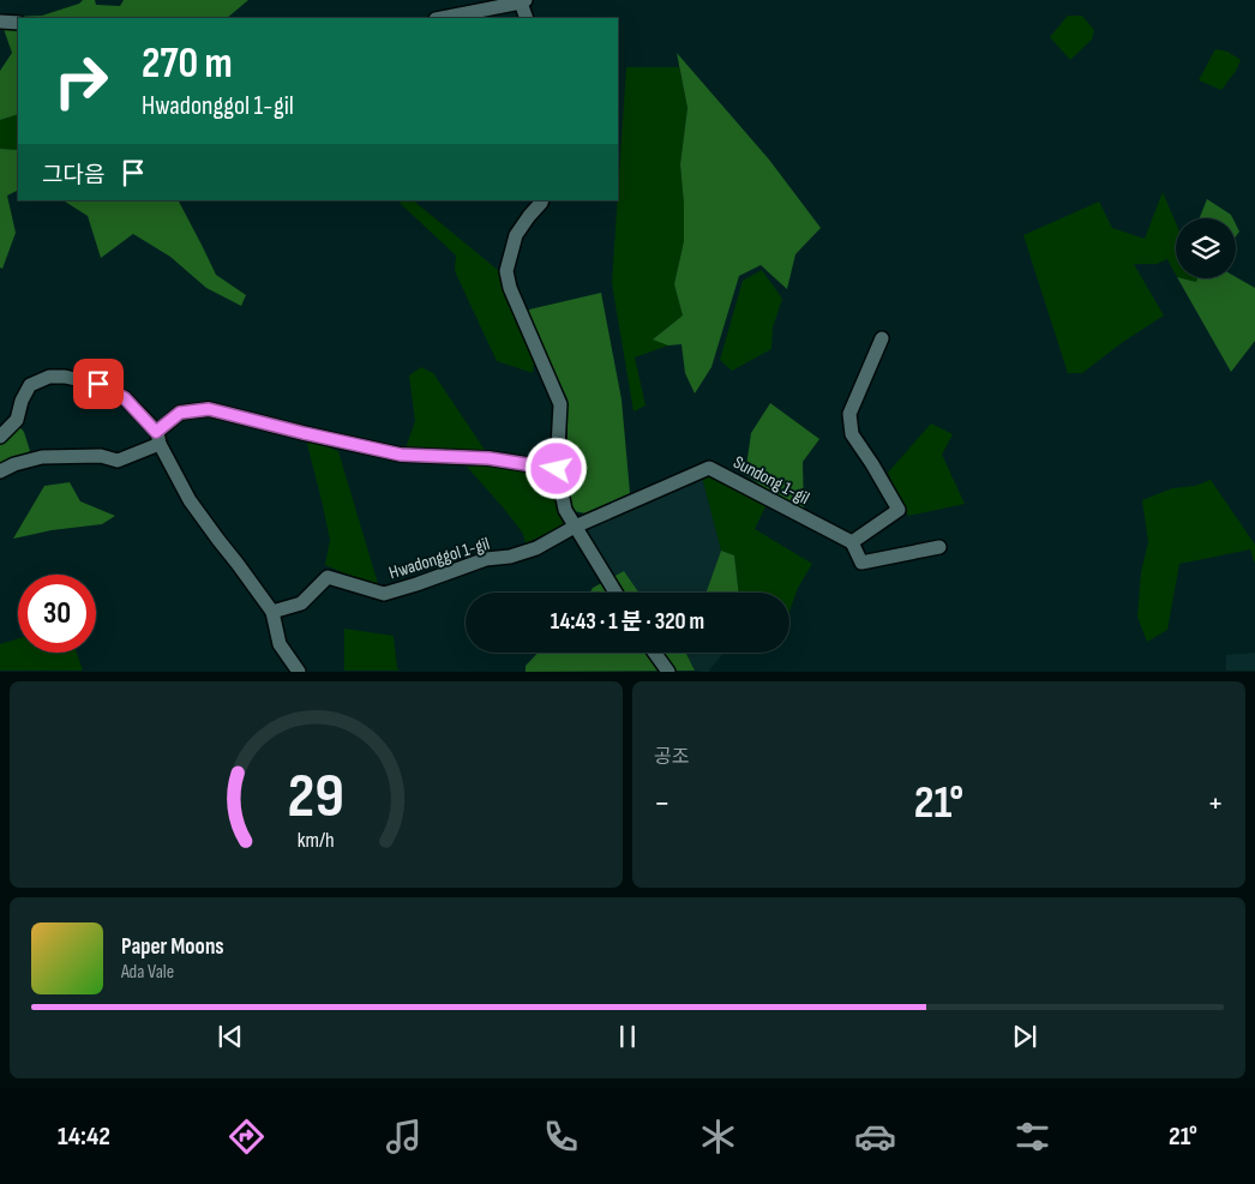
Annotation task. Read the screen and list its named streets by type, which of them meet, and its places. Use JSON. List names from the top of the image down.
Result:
{
  "streets": {
    "street": ["Sundong 1-gil", "Hwadonggol 1-gil"]
  },
  "crossings": [
    ["Sundong 1-gil", "Hwadonggol 1-gil"]
  ],
  "page": {
    "turn": ["270 m", "Hwadonggol 1-gil"],
    "then": "그다음",
    "limit": "30",
    "trip": "14:43 · 1 분 · 320 m",
    "tile": "공조",
    "heat": ["−", "21°", "+"],
    "song": ["Paper Moons", "Ada Vale"],
    "tabs": ["14:42", "21°"],
    "gauge": ["29", "km/h"]
  }
}
